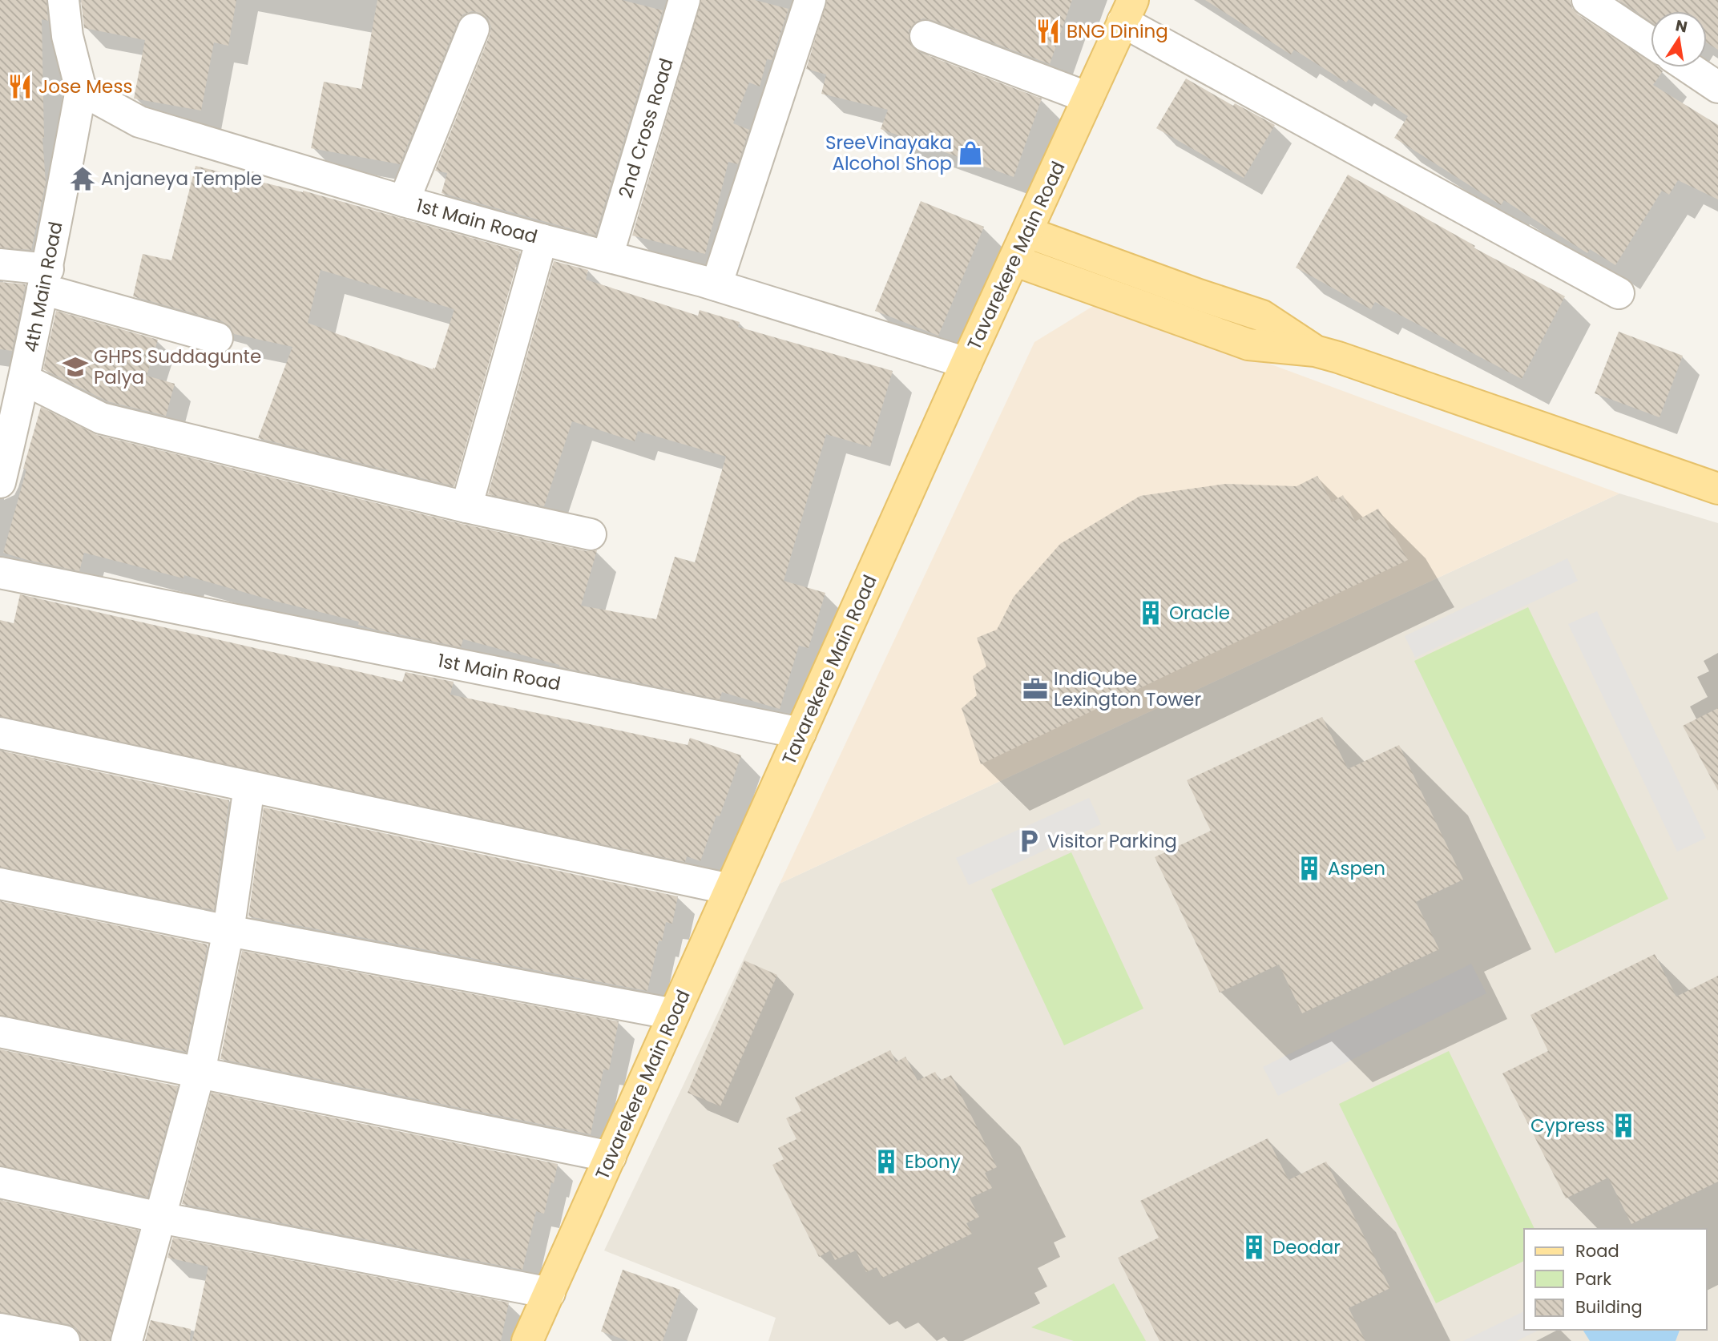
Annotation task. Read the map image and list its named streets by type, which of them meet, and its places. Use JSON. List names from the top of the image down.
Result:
{
  "streets": {
    "main road": ["Tavarekere Main Road"],
    "street": ["2nd Cross Road", "1st Main Road", "4th Main Road"]
  },
  "crossings": [
    ["2nd Cross Road", "1st Main Road"],
    ["1st Main Road", "Tavarekere Main Road"],
    ["1st Main Road", "4th Main Road"]
  ],
  "places": {
    "restaurant": ["BNG Dining", "Jose Mess"],
    "shop": ["SreeVinayaka Alcohol Shop"],
    "temple": ["Anjaneya Temple"],
    "school or university": ["GHPS Suddagunte Palya"],
    "building": [
      "Oracle",
      "Aspen",
      "Cypress",
      "Ebony",
      "Deodar"
    ],
    "office": ["IndiQube Lexington Tower"],
    "parking": ["Visitor Parking"]
  },
  "legend": ["Road", "Park", "Building"],
  "north": "top"
}
